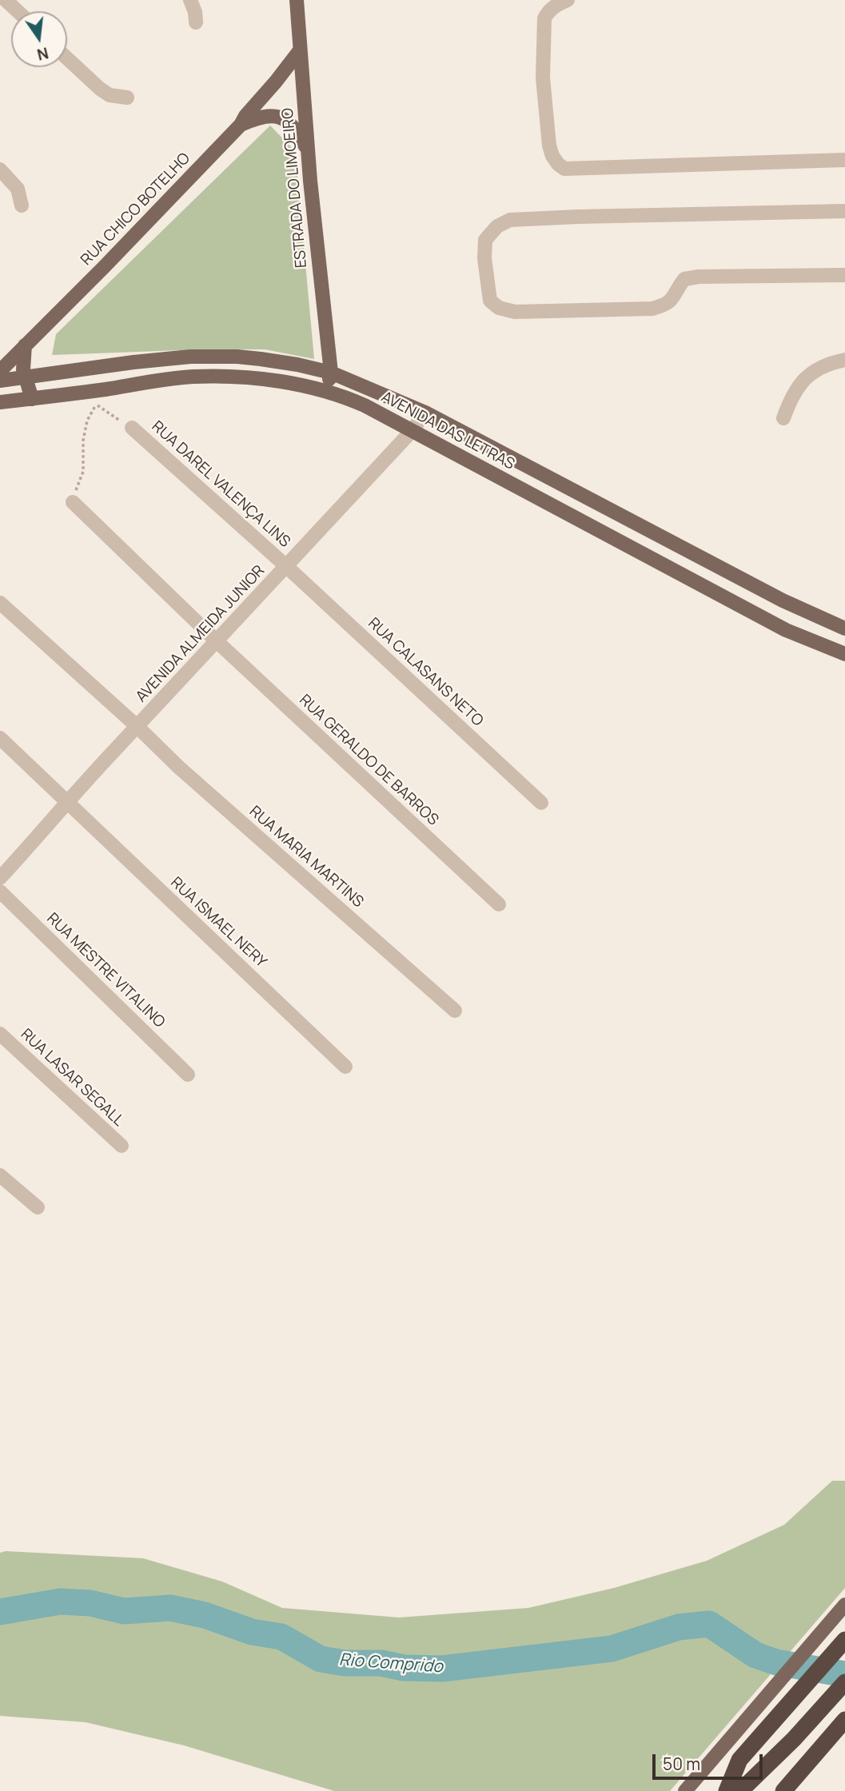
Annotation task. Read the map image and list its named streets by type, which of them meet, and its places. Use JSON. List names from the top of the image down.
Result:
{
  "streets": {
    "main road": ["ESTRADA DO LIMOEIRO", "RUA CHICO BOTELHO", "AVENIDA DAS LETRAS"],
    "street": [
      "RUA DAREL VALENÇA LINS",
      "AVENIDA ALMEIDA JUNIOR",
      "RUA CALASANS NETO",
      "RUA GERALDO DE BARROS",
      "RUA MARIA MARTINS",
      "RUA ISMAEL NERY",
      "RUA MESTRE VITALINO",
      "RUA LASAR SEGALL"
    ]
  },
  "crossings": [
    ["ESTRADA DO LIMOEIRO", "RUA CHICO BOTELHO"],
    ["ESTRADA DO LIMOEIRO", "AVENIDA DAS LETRAS"],
    ["AVENIDA DAS LETRAS", "AVENIDA ALMEIDA JUNIOR"],
    ["RUA DAREL VALENÇA LINS", "AVENIDA ALMEIDA JUNIOR"],
    ["RUA DAREL VALENÇA LINS", "RUA CALASANS NETO"],
    ["AVENIDA ALMEIDA JUNIOR", "RUA CALASANS NETO"],
    ["AVENIDA ALMEIDA JUNIOR", "RUA GERALDO DE BARROS"],
    ["AVENIDA ALMEIDA JUNIOR", "RUA MARIA MARTINS"],
    ["AVENIDA ALMEIDA JUNIOR", "RUA ISMAEL NERY"]
  ],
  "water": ["Rio Comprido"],
  "scale_bar": "50 m",
  "north": "bottom"
}
